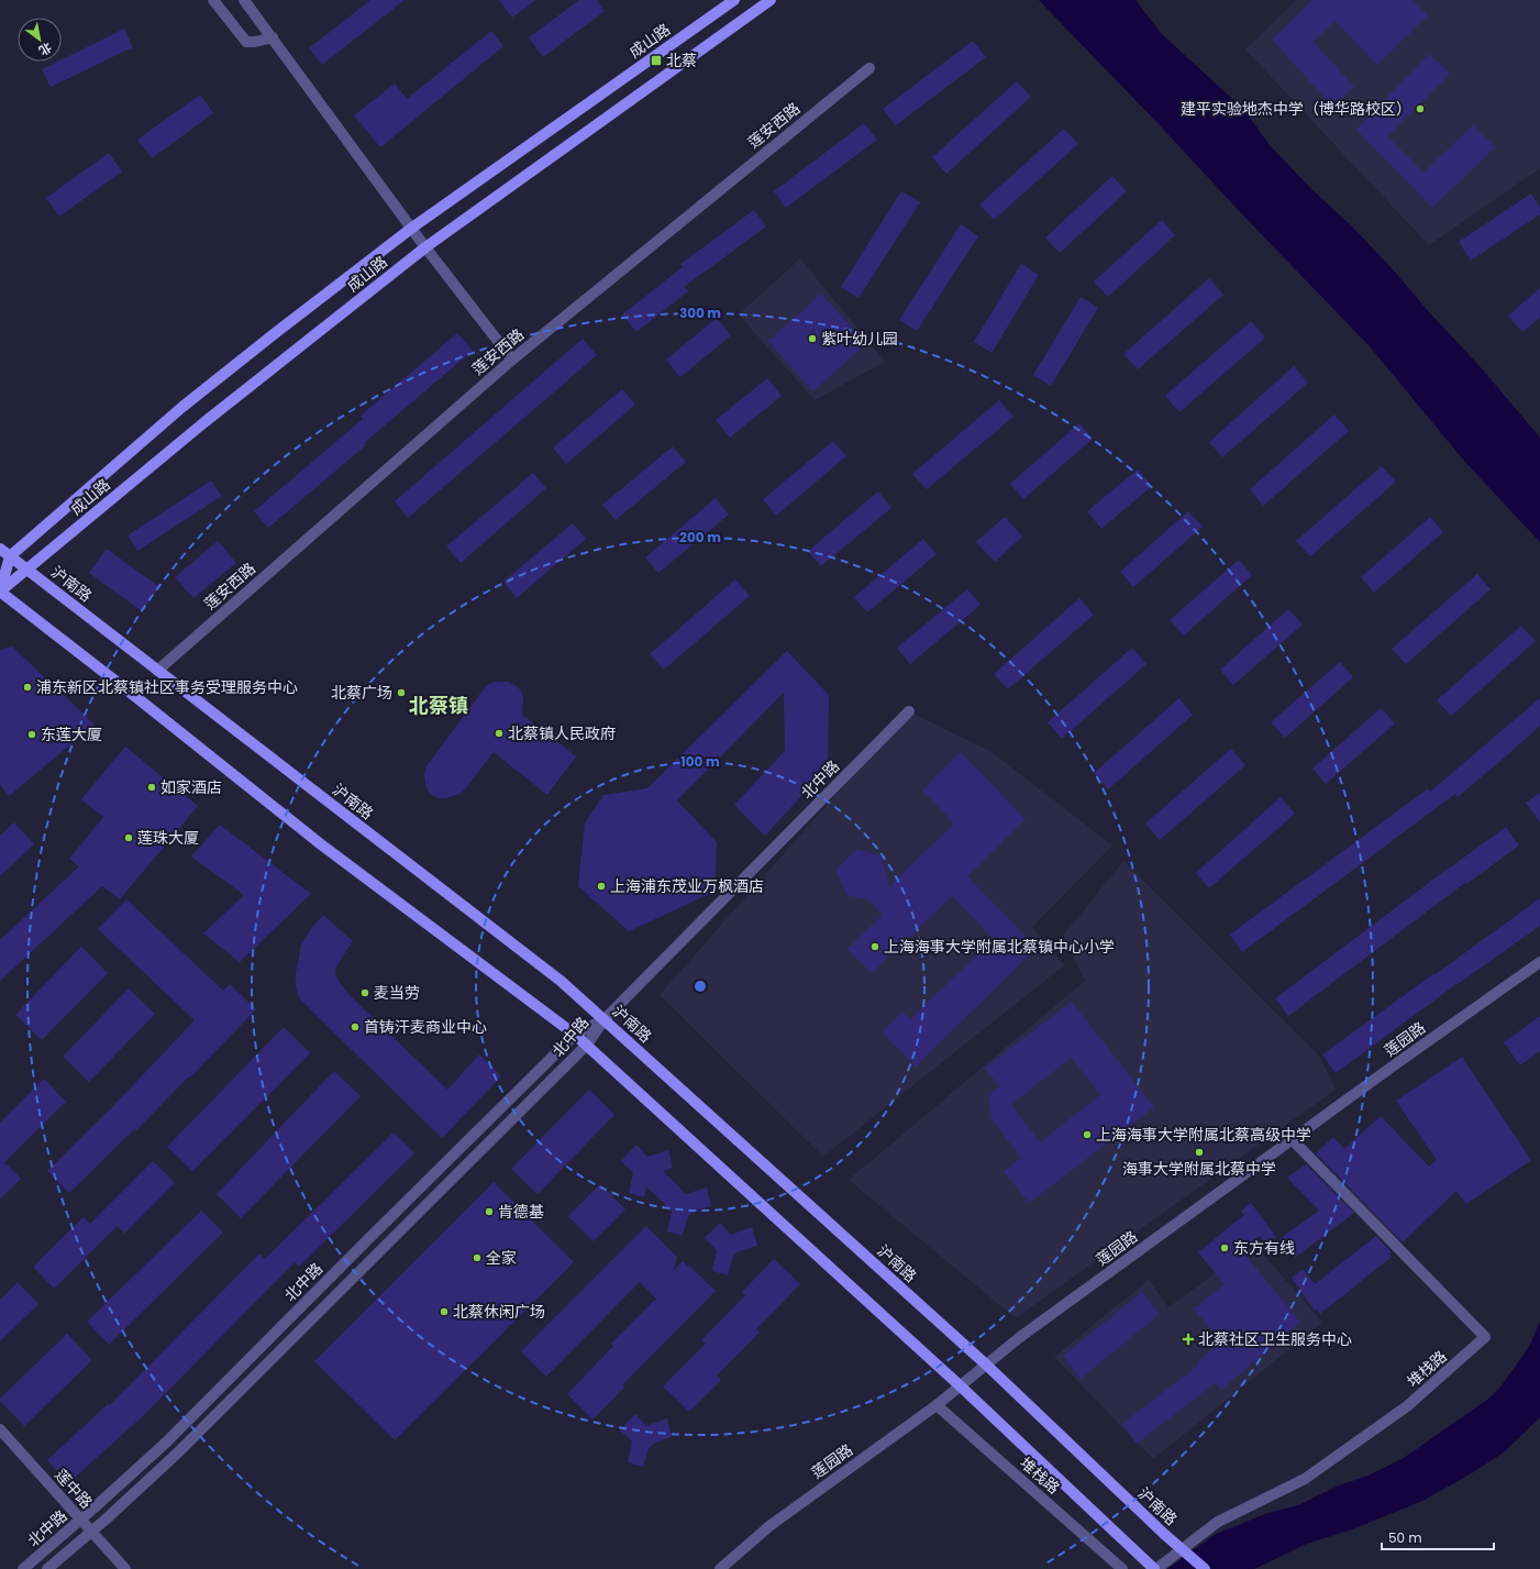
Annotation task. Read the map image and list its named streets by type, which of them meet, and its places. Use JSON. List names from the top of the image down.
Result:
{
  "streets": {
    "main road": ["成山路", "沪南路"],
    "street": [
      "莲安西路",
      "北中路",
      "莲园路",
      "堆栈路",
      "莲中路"
    ]
  },
  "crossings": [
    ["成山路", "沪南路"],
    ["莲安西路", "沪南路"],
    ["沪南路", "北中路"],
    ["沪南路", "莲园路"],
    ["北中路", "莲中路"],
    ["莲园路", "堆栈路"]
  ],
  "districts": ["北蔡镇"],
  "places": {
    "transit": ["北蔡"],
    "other": [
      "建平实验地杰中学（博华路校区）",
      "紫叶幼儿园",
      "浦东新区北蔡镇社区事务受理服务中心",
      "北蔡广场",
      "北蔡镇人民政府",
      "东莲大厦",
      "如家酒店",
      "莲珠大厦",
      "上海浦东茂业万枫酒店",
      "上海海事大学附属北蔡镇中心小学",
      "麦当劳",
      "首铸汗麦商业中心",
      "上海海事大学附属北蔡高级中学",
      "海事大学附属北蔡中学",
      "肯德基",
      "东方有线",
      "全家",
      "北蔡休闲广场"
    ],
    "health": ["北蔡社区卫生服务中心"]
  },
  "scale_bar": "50 m",
  "north": "bottom right",
  "rings": ["300 m", "200 m", "100 m"]
}
